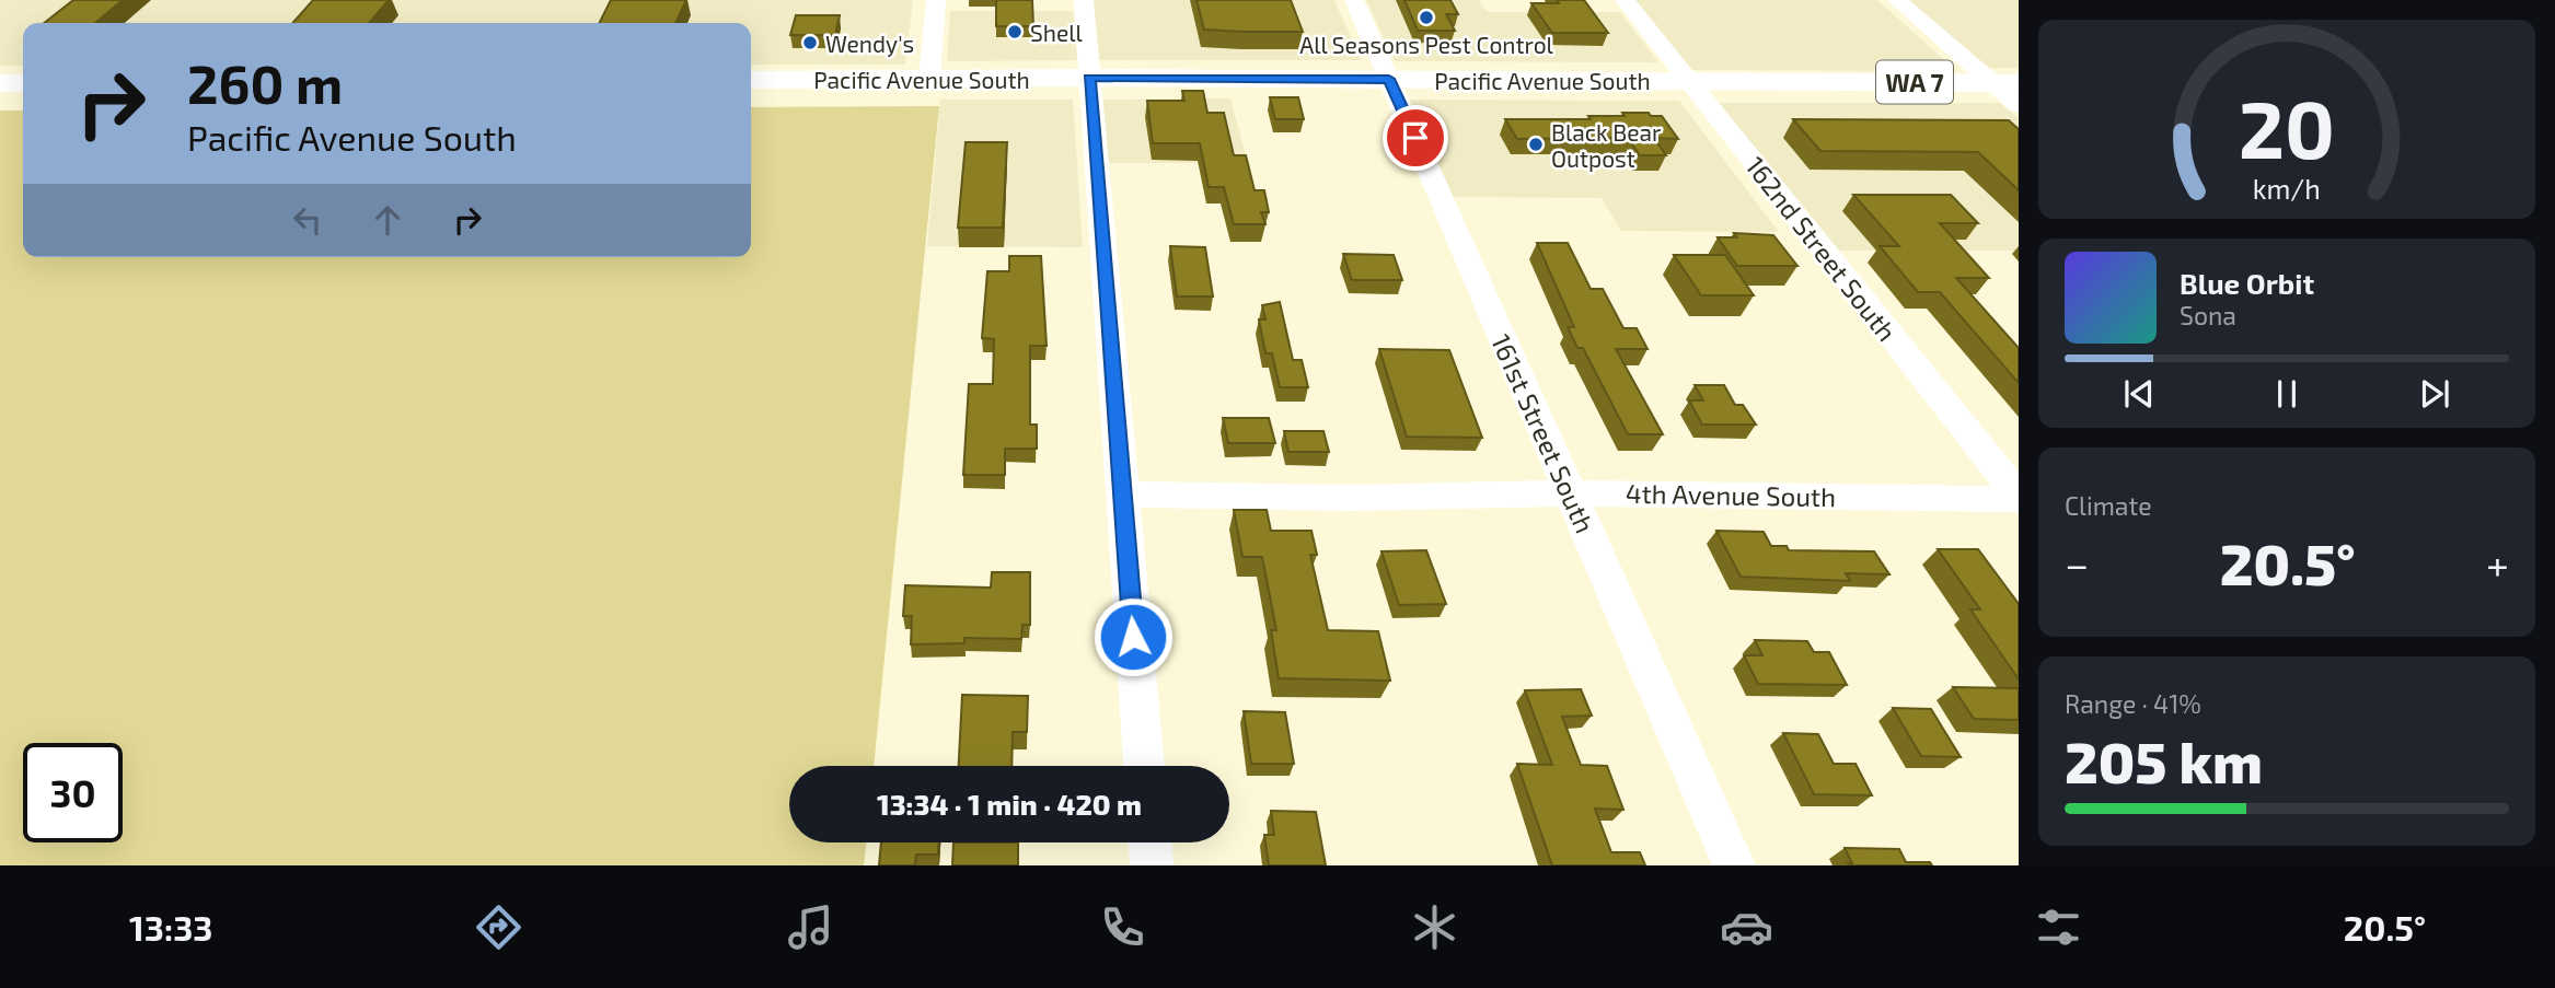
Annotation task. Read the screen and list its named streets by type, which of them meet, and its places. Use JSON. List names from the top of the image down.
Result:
{
  "streets": {
    "main road": ["Pacific Avenue South", "WA 7"],
    "street": ["162nd Street South", "161st Street South", "4th Avenue South"]
  },
  "crossings": [
    ["Pacific Avenue South", "162nd Street South"],
    ["Pacific Avenue South", "161st Street South"],
    ["162nd Street South", "4th Avenue South"],
    ["161st Street South", "4th Avenue South"]
  ],
  "places": [
    "All Seasons Pest Control",
    "Shell",
    "Wendy's",
    "Black Bear Outpost"
  ],
  "page": {
    "turn": ["260 m", "Pacific Avenue South"],
    "song": ["Blue Orbit", "Sona"],
    "tile": [
      "Climate",
      ["Range · 41%", "205 km"]
    ],
    "heat": ["−", "20.5°", "+"],
    "limit": "30",
    "trip": "13:34 · 1 min · 420 m",
    "tabs": ["13:33", "20.5°"],
    "gauge": ["20", "km/h"]
  }
}
